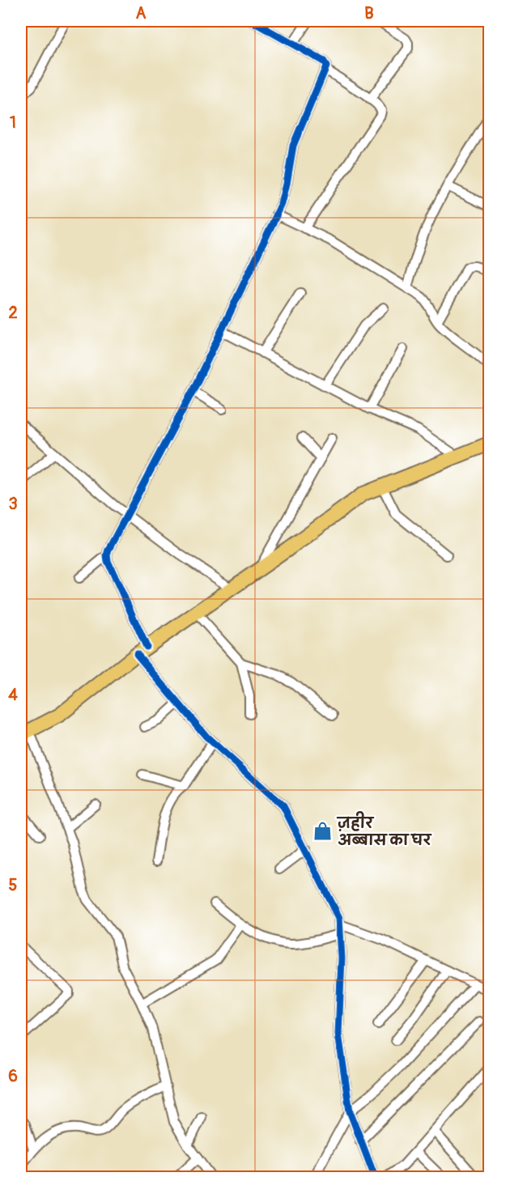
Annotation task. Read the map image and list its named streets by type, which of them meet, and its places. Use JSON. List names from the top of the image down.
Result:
{
  "places": {
    "shop": ["ज़हीर अब्बास का घर"]
  },
  "grid": {
    "columns": ["A", "B"],
    "rows": [
      "1",
      "2",
      "3",
      "4",
      "5",
      "6"
    ]
  }
}
